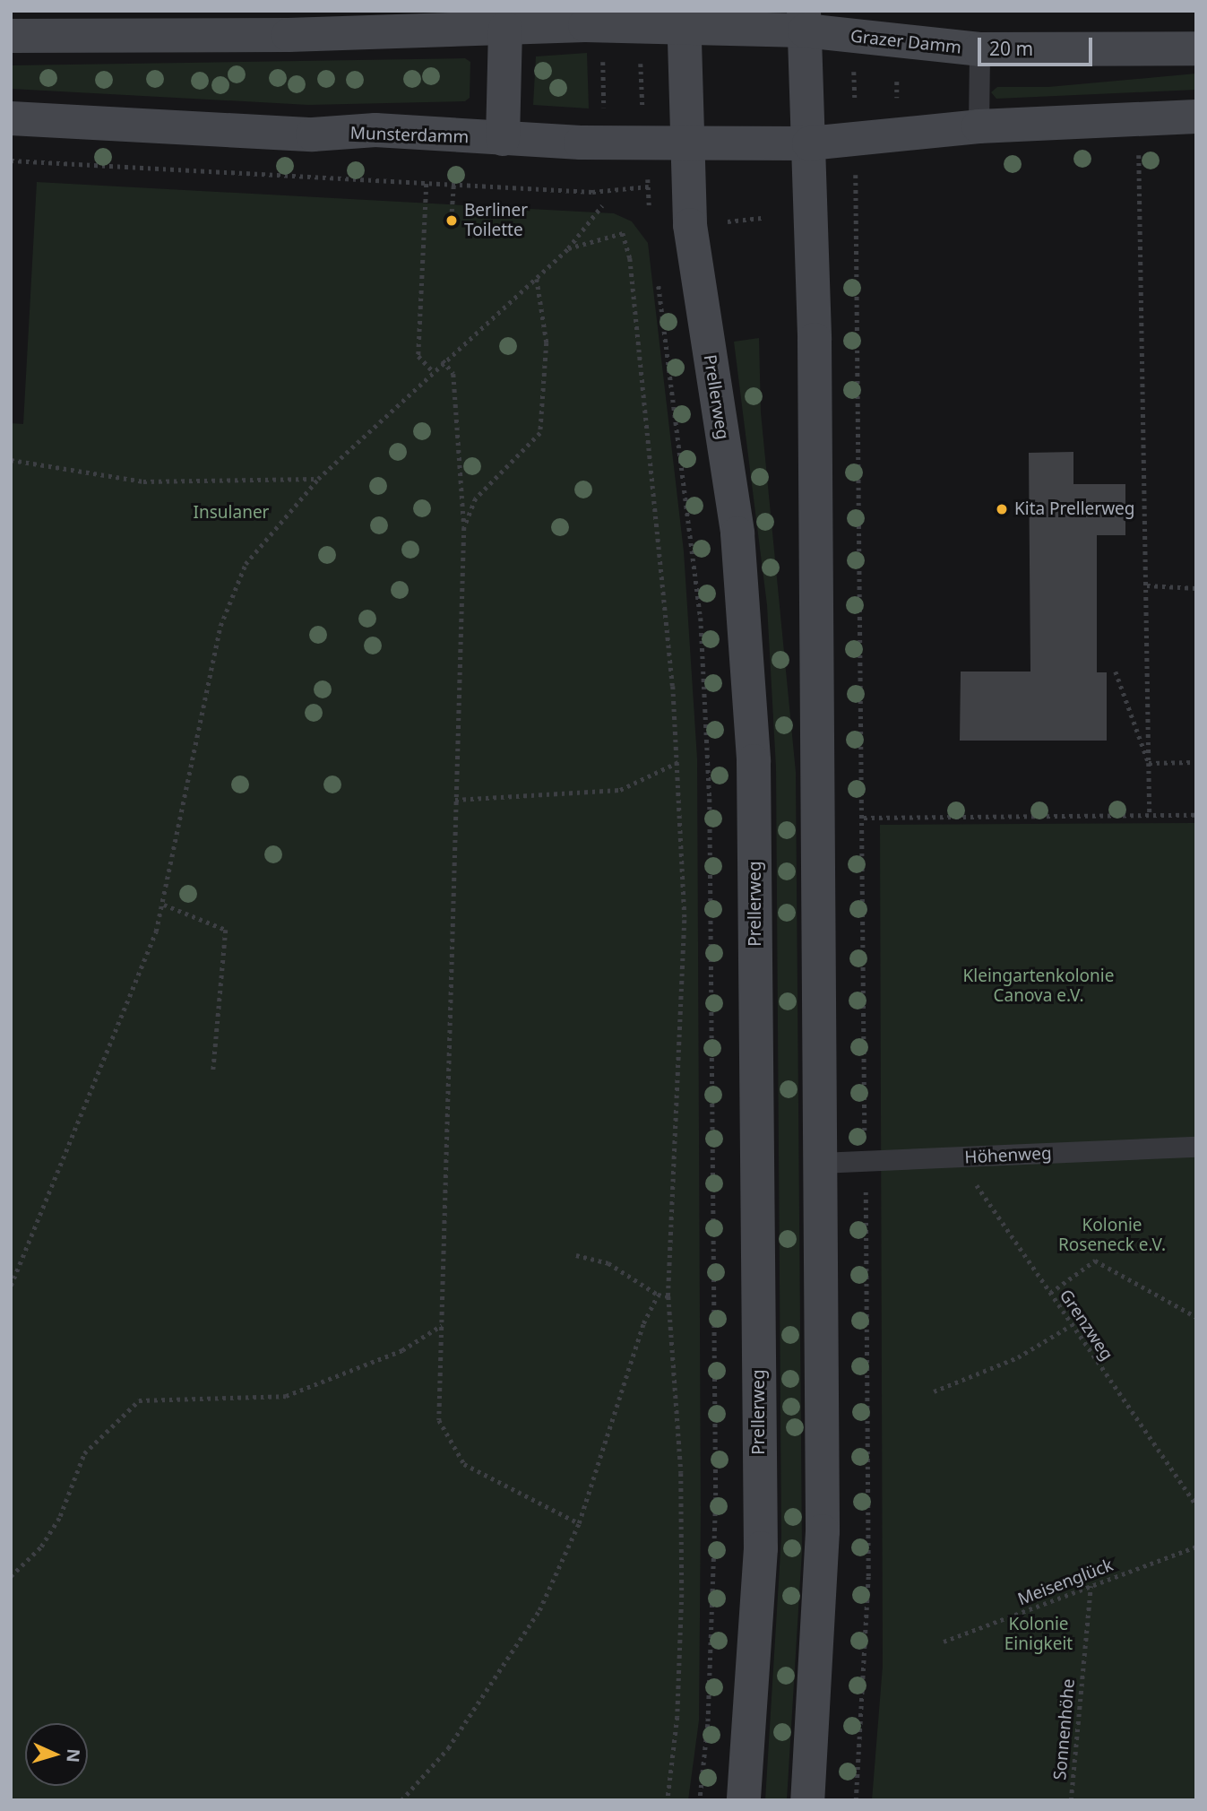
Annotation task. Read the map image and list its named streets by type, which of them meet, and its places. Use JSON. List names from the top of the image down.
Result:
{
  "streets": {
    "main road": ["Grazer Damm", "Munsterdamm", "Prellerweg"],
    "lane": ["Höhenweg"],
    "path": ["Grenzweg", "Meisenglück", "Sonnenhöhe"]
  },
  "crossings": [
    ["Munsterdamm", "Prellerweg"],
    ["Höhenweg", "Grenzweg"],
    ["Meisenglück", "Sonnenhöhe"]
  ],
  "parks": [
    "Insulaner",
    "Kleingartenkolonie Canova e.V.",
    "Kolonie Roseneck e.V.",
    "Kolonie Einigkeit"
  ],
  "places": ["Berliner Toilette", "Kita Prellerweg"],
  "scale_bar": "20 m",
  "north": "right"
}
